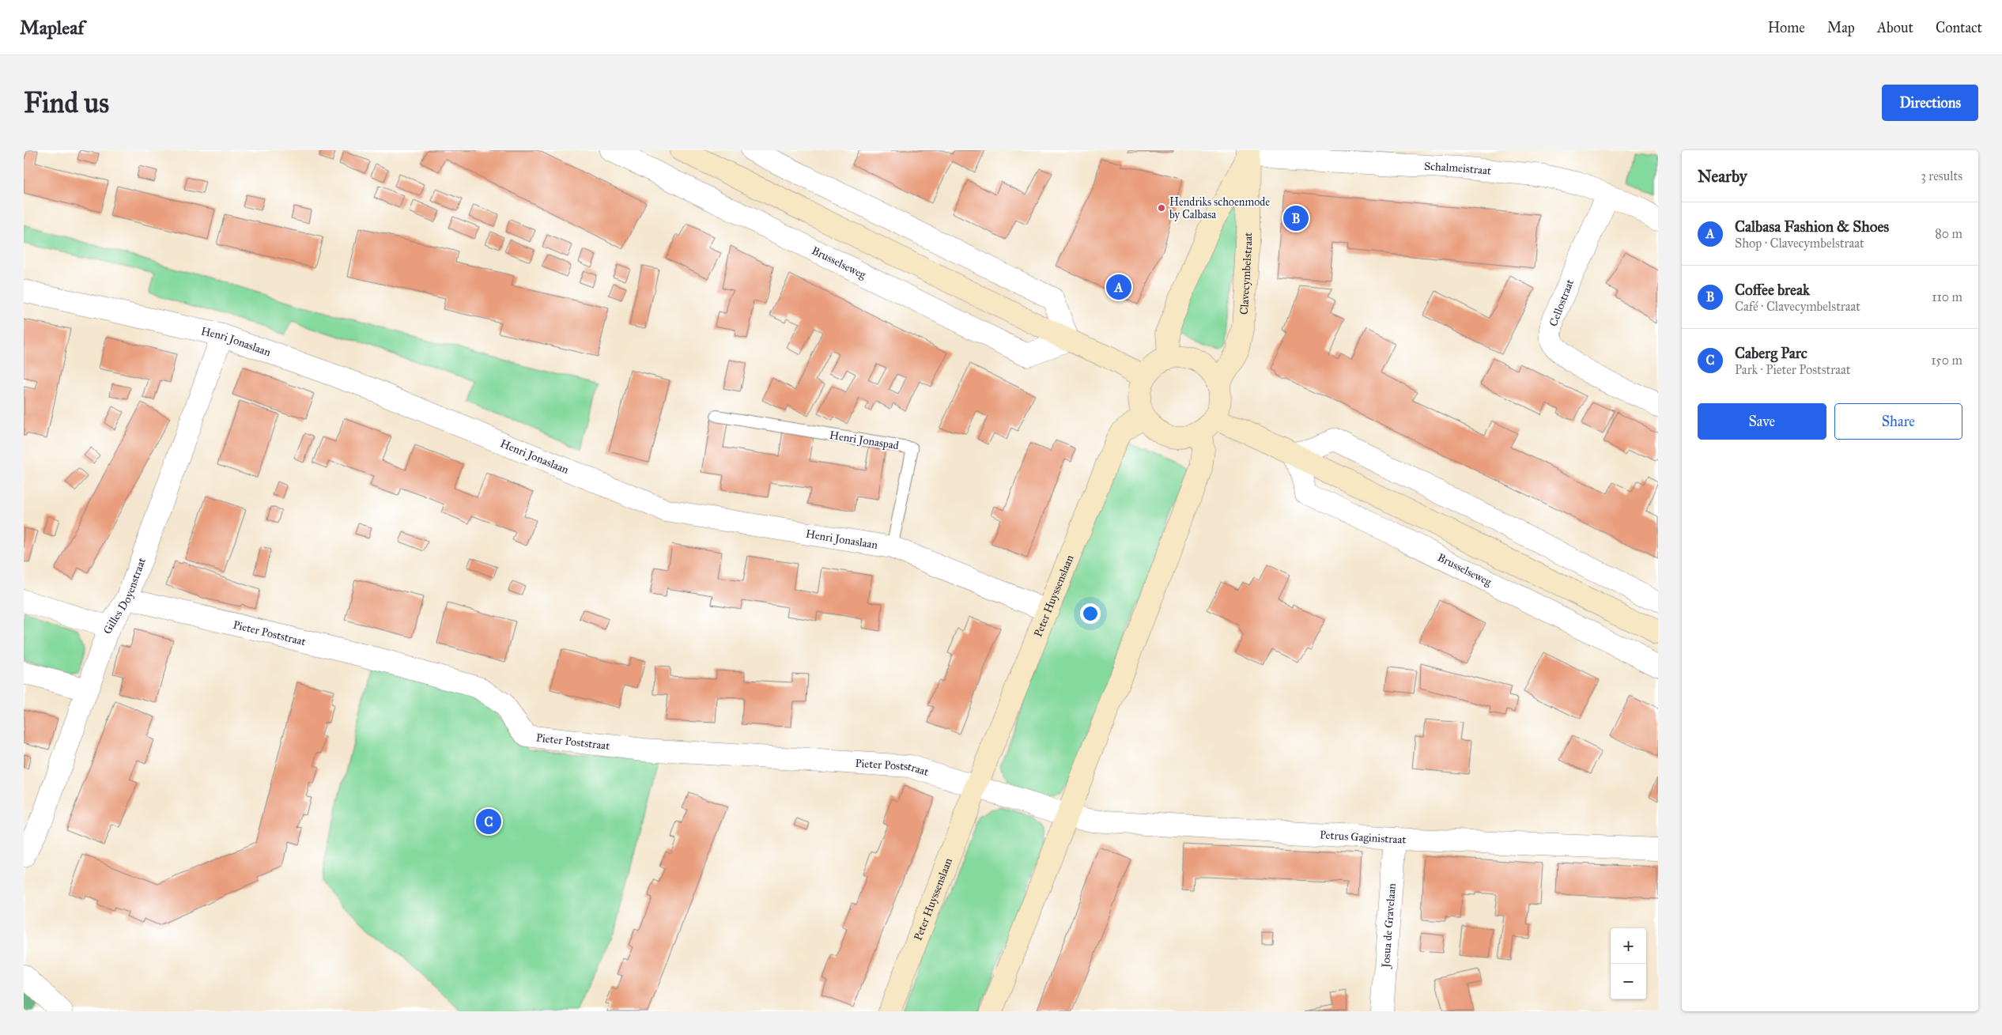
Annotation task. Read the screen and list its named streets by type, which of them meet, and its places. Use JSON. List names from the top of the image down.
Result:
{
  "streets": {
    "street": [
      "Schalmeistraat",
      "Brusselseweg",
      "Clavecymbelstraat",
      "Cellostraat",
      "Henri Jonaslaan",
      "Peter Huyssenslaan",
      "Gilles Doyenstraat",
      "Pieter Poststraat",
      "Petrus Gaginistraat",
      "Josua de Gravelaan"
    ],
    "lane": ["Henri Jonaspad"]
  },
  "crossings": [
    ["Schalmeistraat", "Clavecymbelstraat"],
    ["Schalmeistraat", "Cellostraat"],
    ["Clavecymbelstraat", "Peter Huyssenslaan"],
    ["Henri Jonaslaan", "Henri Jonaspad"],
    ["Henri Jonaslaan", "Peter Huyssenslaan"],
    ["Henri Jonaslaan", "Gilles Doyenstraat"],
    ["Peter Huyssenslaan", "Pieter Poststraat"],
    ["Gilles Doyenstraat", "Pieter Poststraat"],
    ["Petrus Gaginistraat", "Josua de Gravelaan"]
  ],
  "places": ["Hendriks schoenmode by Calbasa"],
  "page": {
    "header": "Mapleaf",
    "nav": [
      "Home",
      "Map",
      "About",
      "Contact"
    ],
    "buttons": [
      "Directions",
      ["Save", "Share"]
    ],
    "title": "Find us",
    "heading": ["Nearby", "3 results"],
    "list": [
      {
        "mark": "A",
        "name": "Calbasa Fashion & Shoes",
        "note": "Shop · Clavecymbelstraat",
        "value": "80 m"
      },
      {
        "mark": "B",
        "name": "Coffee break",
        "note": "Café · Clavecymbelstraat",
        "value": "110 m"
      },
      {
        "mark": "C",
        "name": "Caberg Parc",
        "note": "Park · Pieter Poststraat",
        "value": "150 m"
      }
    ],
    "pins": ["B", "A", "C"],
    "map_buttons": ["+", "−"]
  }
}
